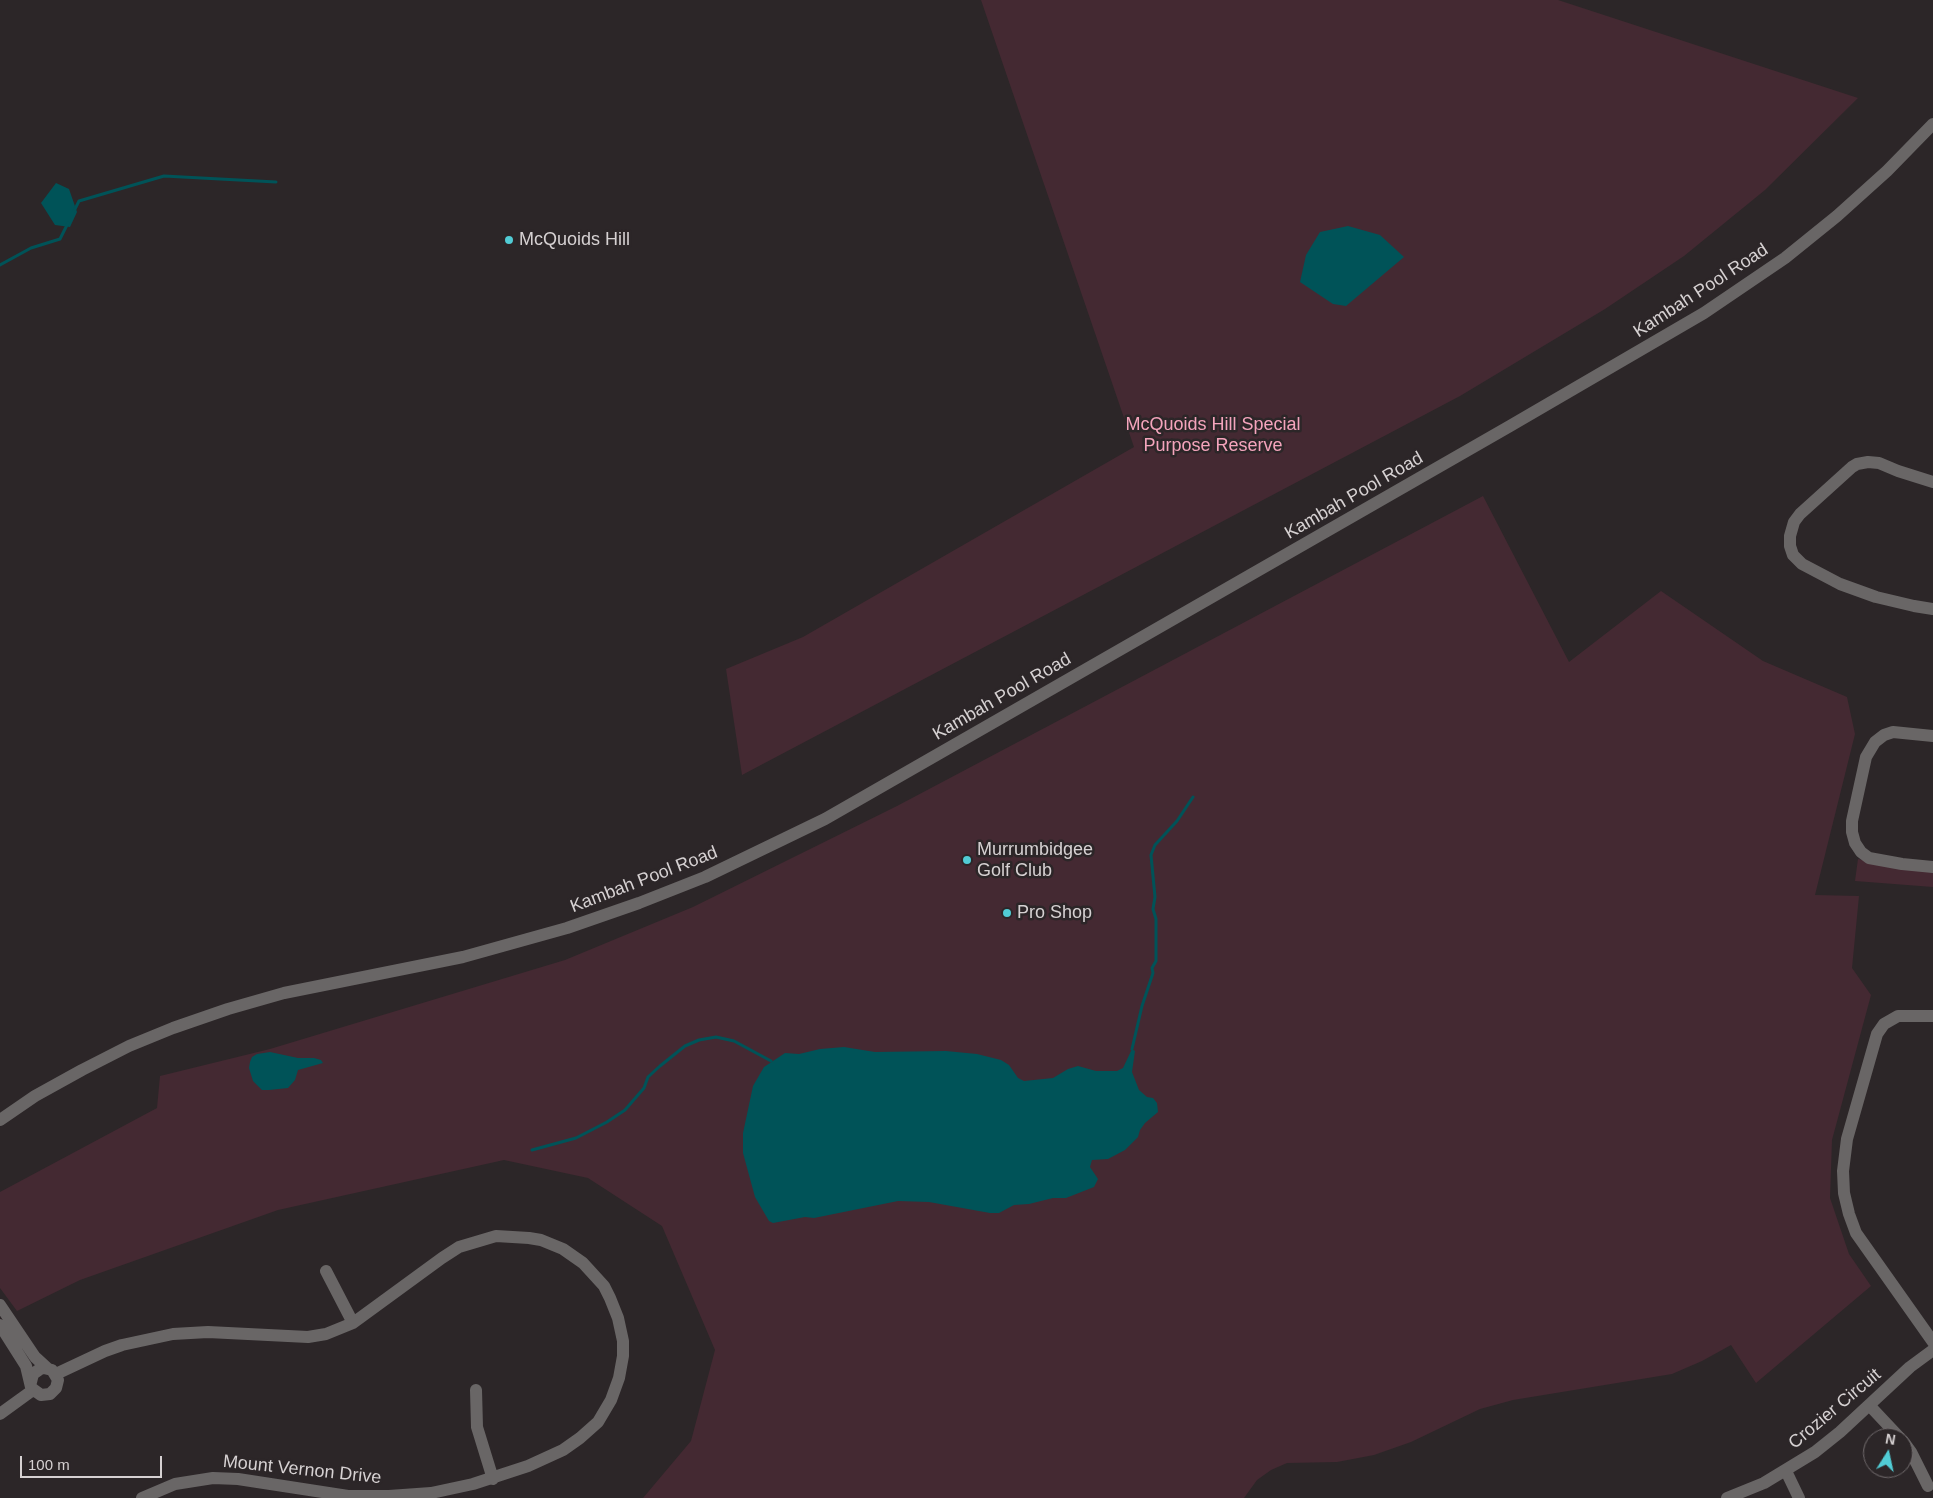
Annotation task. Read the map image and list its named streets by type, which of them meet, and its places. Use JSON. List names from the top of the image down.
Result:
{
  "streets": {
    "street": ["Kambah Pool Road", "Crozier Circuit", "Mount Vernon Drive"]
  },
  "parks": ["McQuoids Hill Special Purpose Reserve"],
  "places": ["McQuoids Hill", "Murrumbidgee Golf Club", "Pro Shop"],
  "scale_bar": "100 m",
  "north": "top"
}
